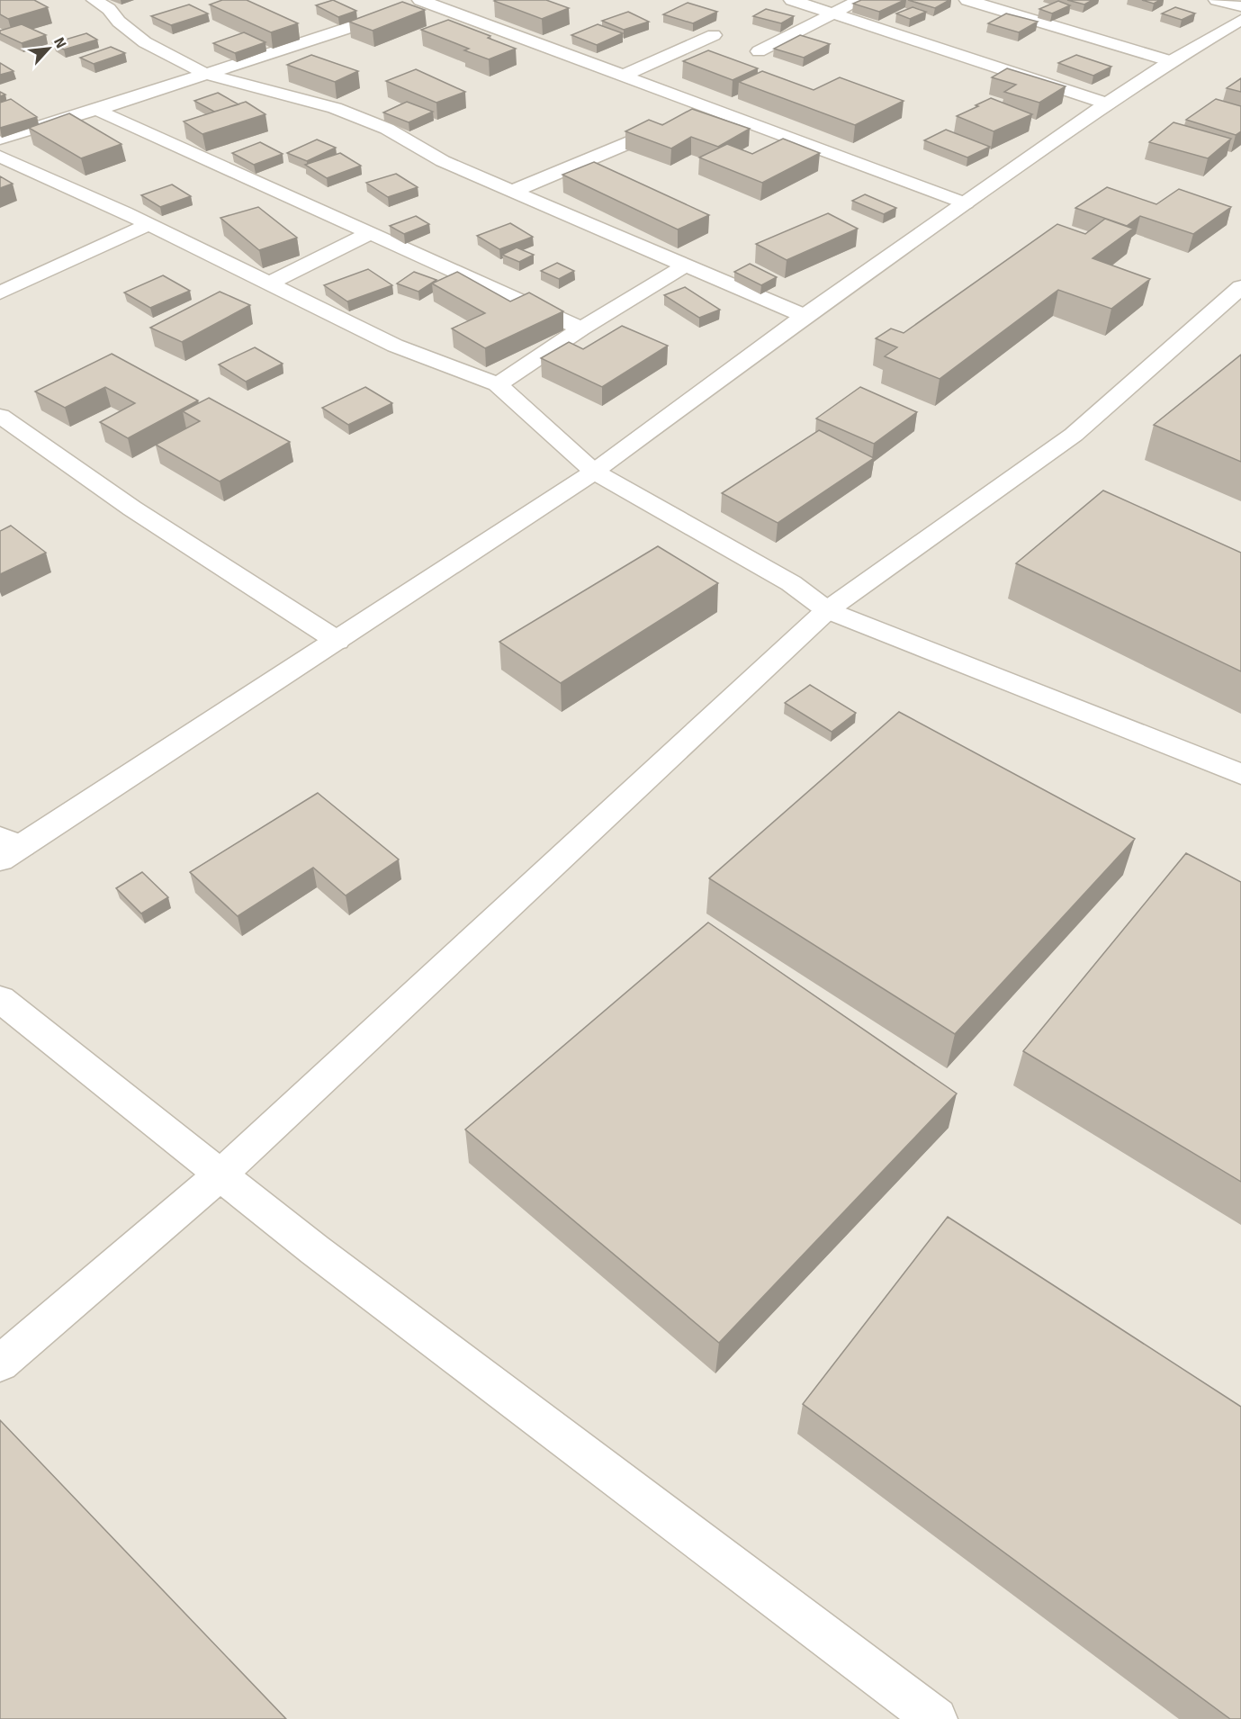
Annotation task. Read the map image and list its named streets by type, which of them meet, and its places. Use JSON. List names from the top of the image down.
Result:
{
  "north": "top right"
}
